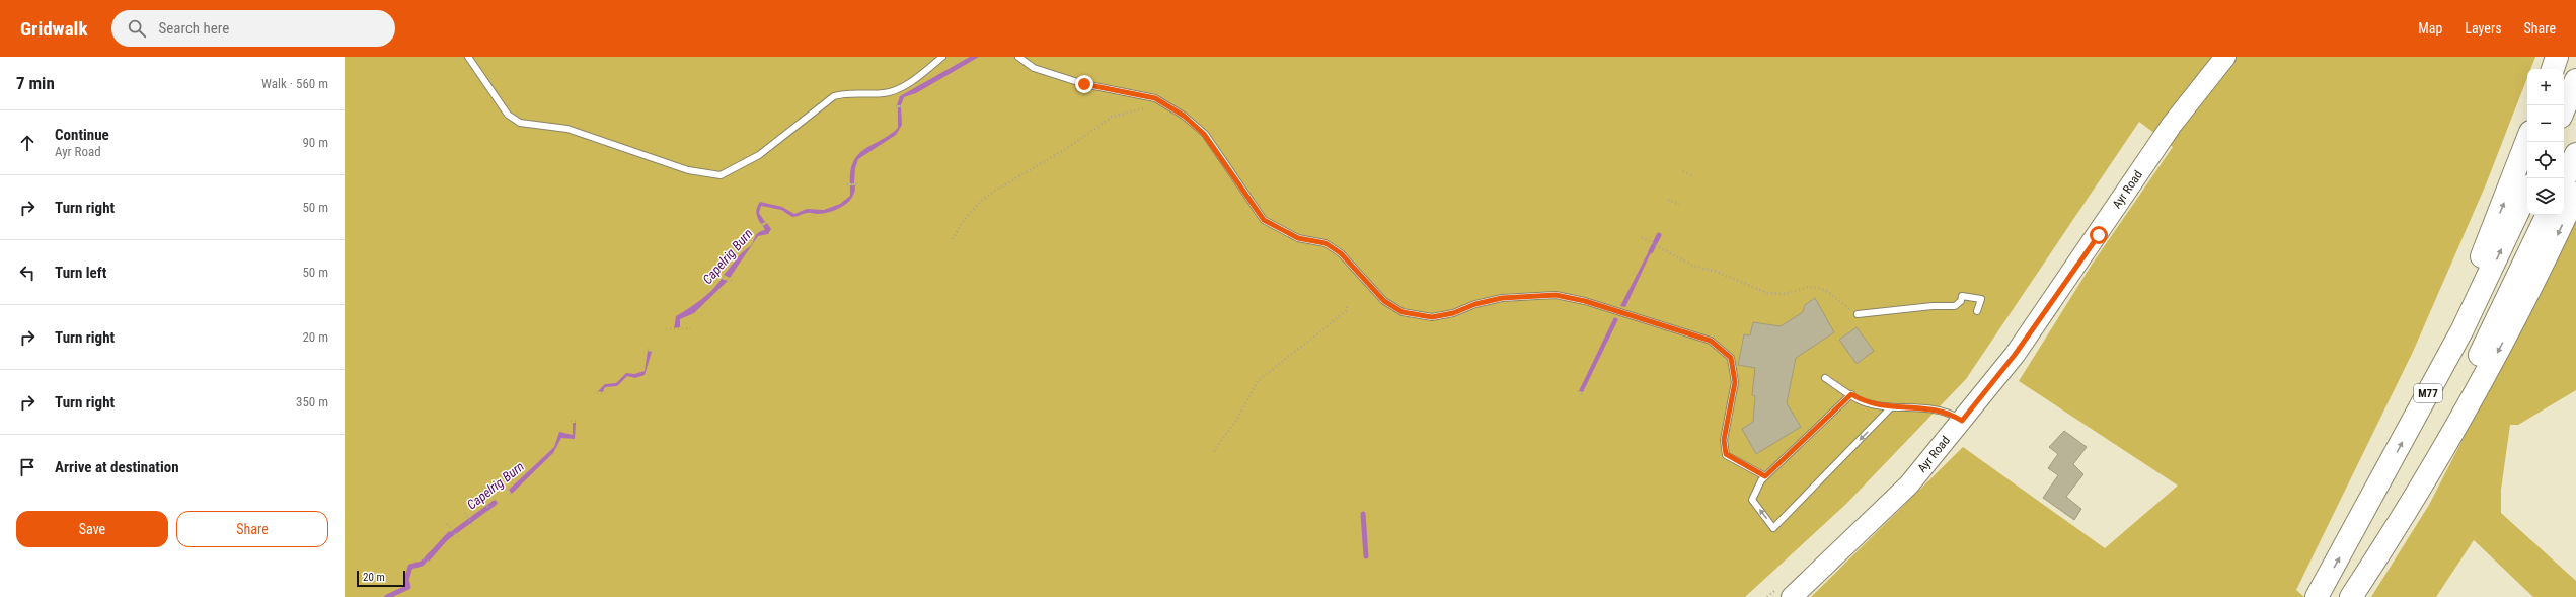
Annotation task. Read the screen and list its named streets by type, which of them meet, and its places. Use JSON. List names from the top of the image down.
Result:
{
  "streets": {
    "highway": ["M77"],
    "main road": ["Ayr Road"]
  },
  "water": ["Capelrig Burn"],
  "scale_bar": "20 m",
  "page": {
    "header": "Gridwalk",
    "search": "Search here",
    "nav": ["Map", "Layers", "Share"],
    "heading": ["7 min", "Walk · 560 m"],
    "map_buttons": ["+", "−"],
    "list": [
      ["Continue", "Ayr Road", "90 m"],
      ["Turn right", "50 m"],
      ["Turn left", "50 m"],
      ["Turn right", "20 m"],
      ["Turn right", "350 m"],
      "Arrive at destination"
    ],
    "buttons": ["Save", "Share"],
    "scale": "20 m"
  }
}
